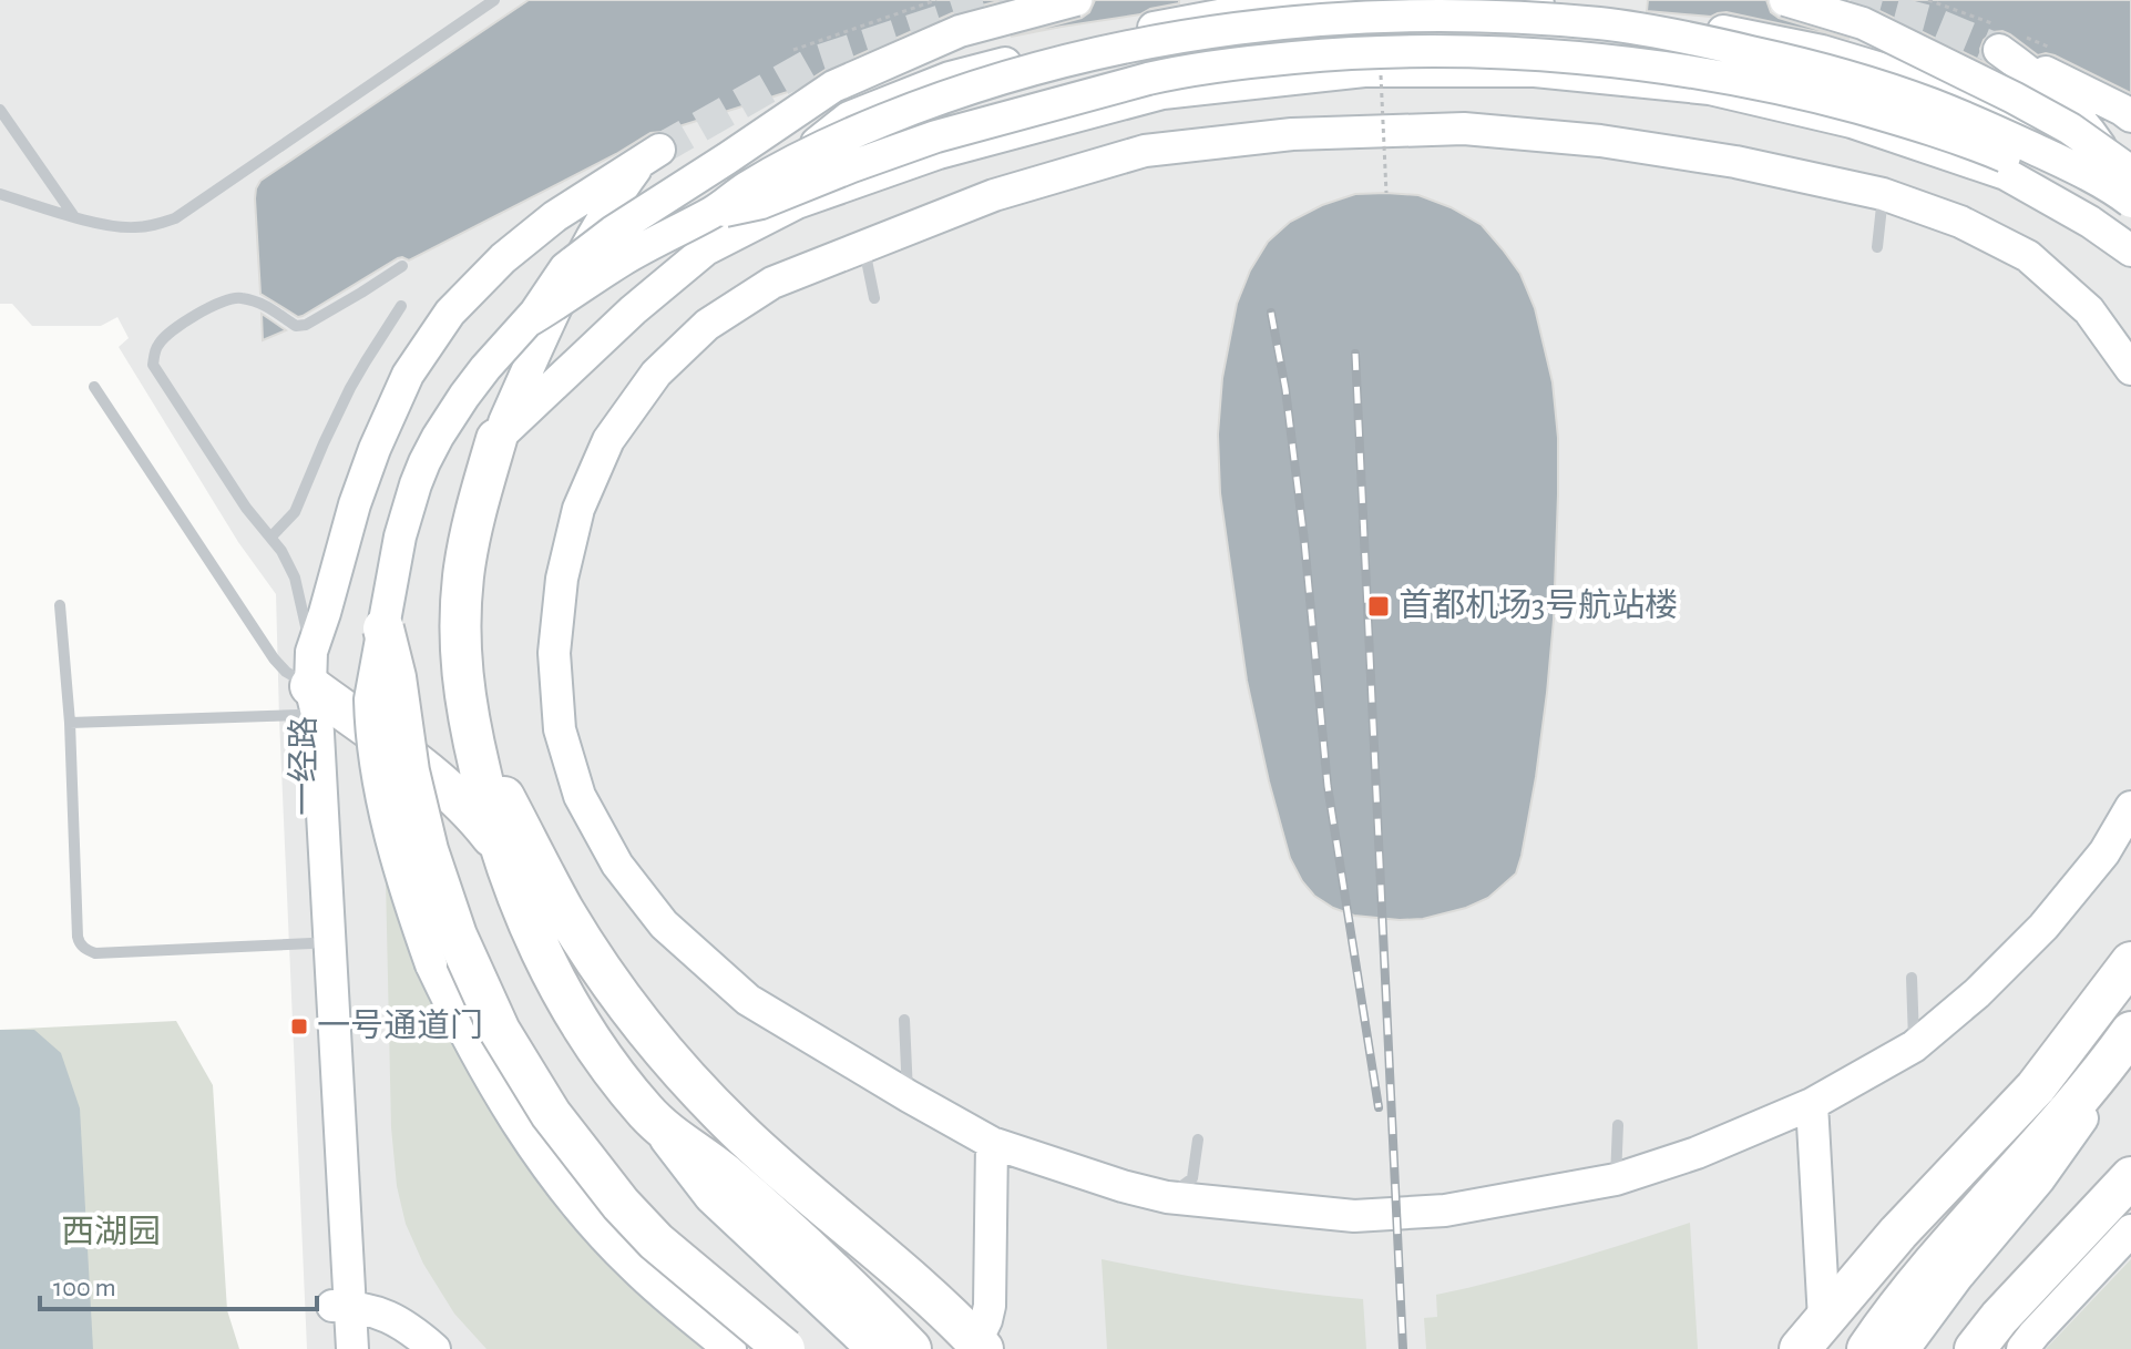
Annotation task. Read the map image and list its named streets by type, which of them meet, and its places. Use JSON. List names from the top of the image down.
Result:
{
  "streets": {
    "street": ["一经路"]
  },
  "parks": ["西湖园"],
  "places": {
    "transit": ["首都机场3号航站楼", "一号通道门"]
  },
  "scale_bar": "100 m"
}
